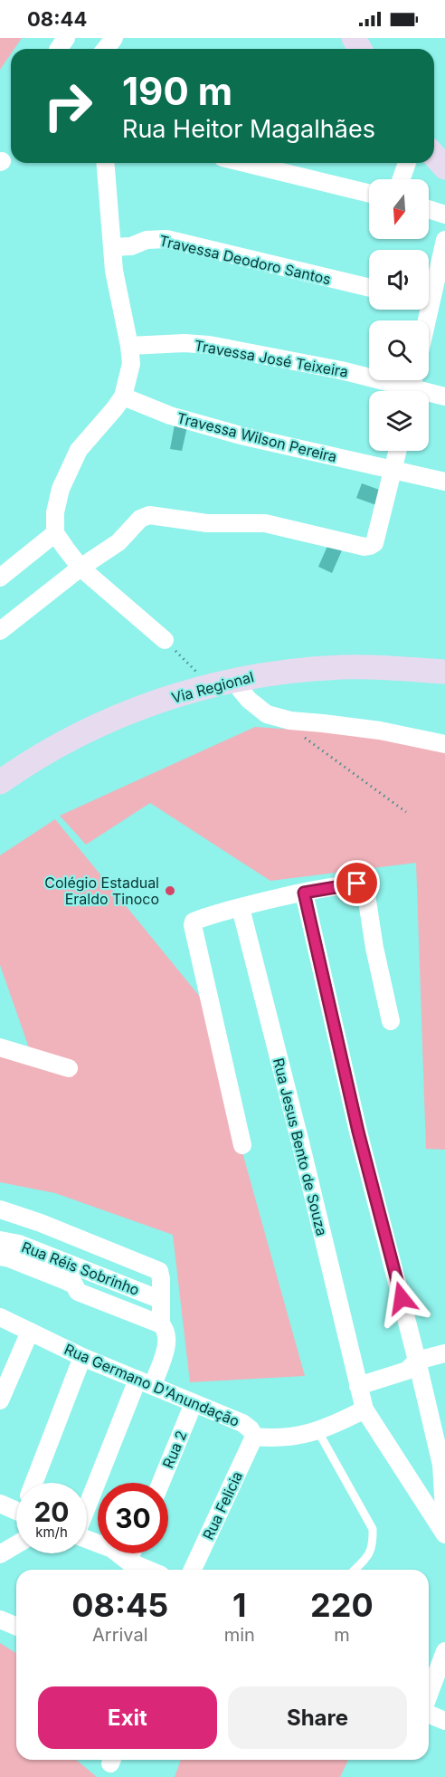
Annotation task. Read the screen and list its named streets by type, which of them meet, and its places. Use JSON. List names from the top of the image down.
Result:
{
  "streets": {
    "main road": ["Via Regional"],
    "street": [
      "Travessa Deodoro Santos",
      "Travessa José Teixeira",
      "Travessa Wilson Pereira",
      "Rua Jesus Bento de Souza",
      "Rua Réis Sobrinho",
      "Rua Germano D'Anundação",
      "Rua 2",
      "Rua Felicia"
    ]
  },
  "crossings": [
    ["Rua Jesus Bento de Souza", "Rua Germano D'Anundação"],
    ["Rua Germano D'Anundação", "Rua 2"],
    ["Rua Germano D'Anundação", "Rua Felicia"]
  ],
  "places": ["Colégio Estadual Eraldo Tinoco"],
  "north": "bottom",
  "page": {
    "status": "08:44",
    "turn": ["190 m", "Rua Heitor Magalhães"],
    "speed": "20 km/h",
    "limit": "30",
    "eta": [
      "08:45",
      "Arrival",
      "1",
      "min",
      "220",
      "m"
    ],
    "buttons": ["Exit", "Share"]
  }
}
